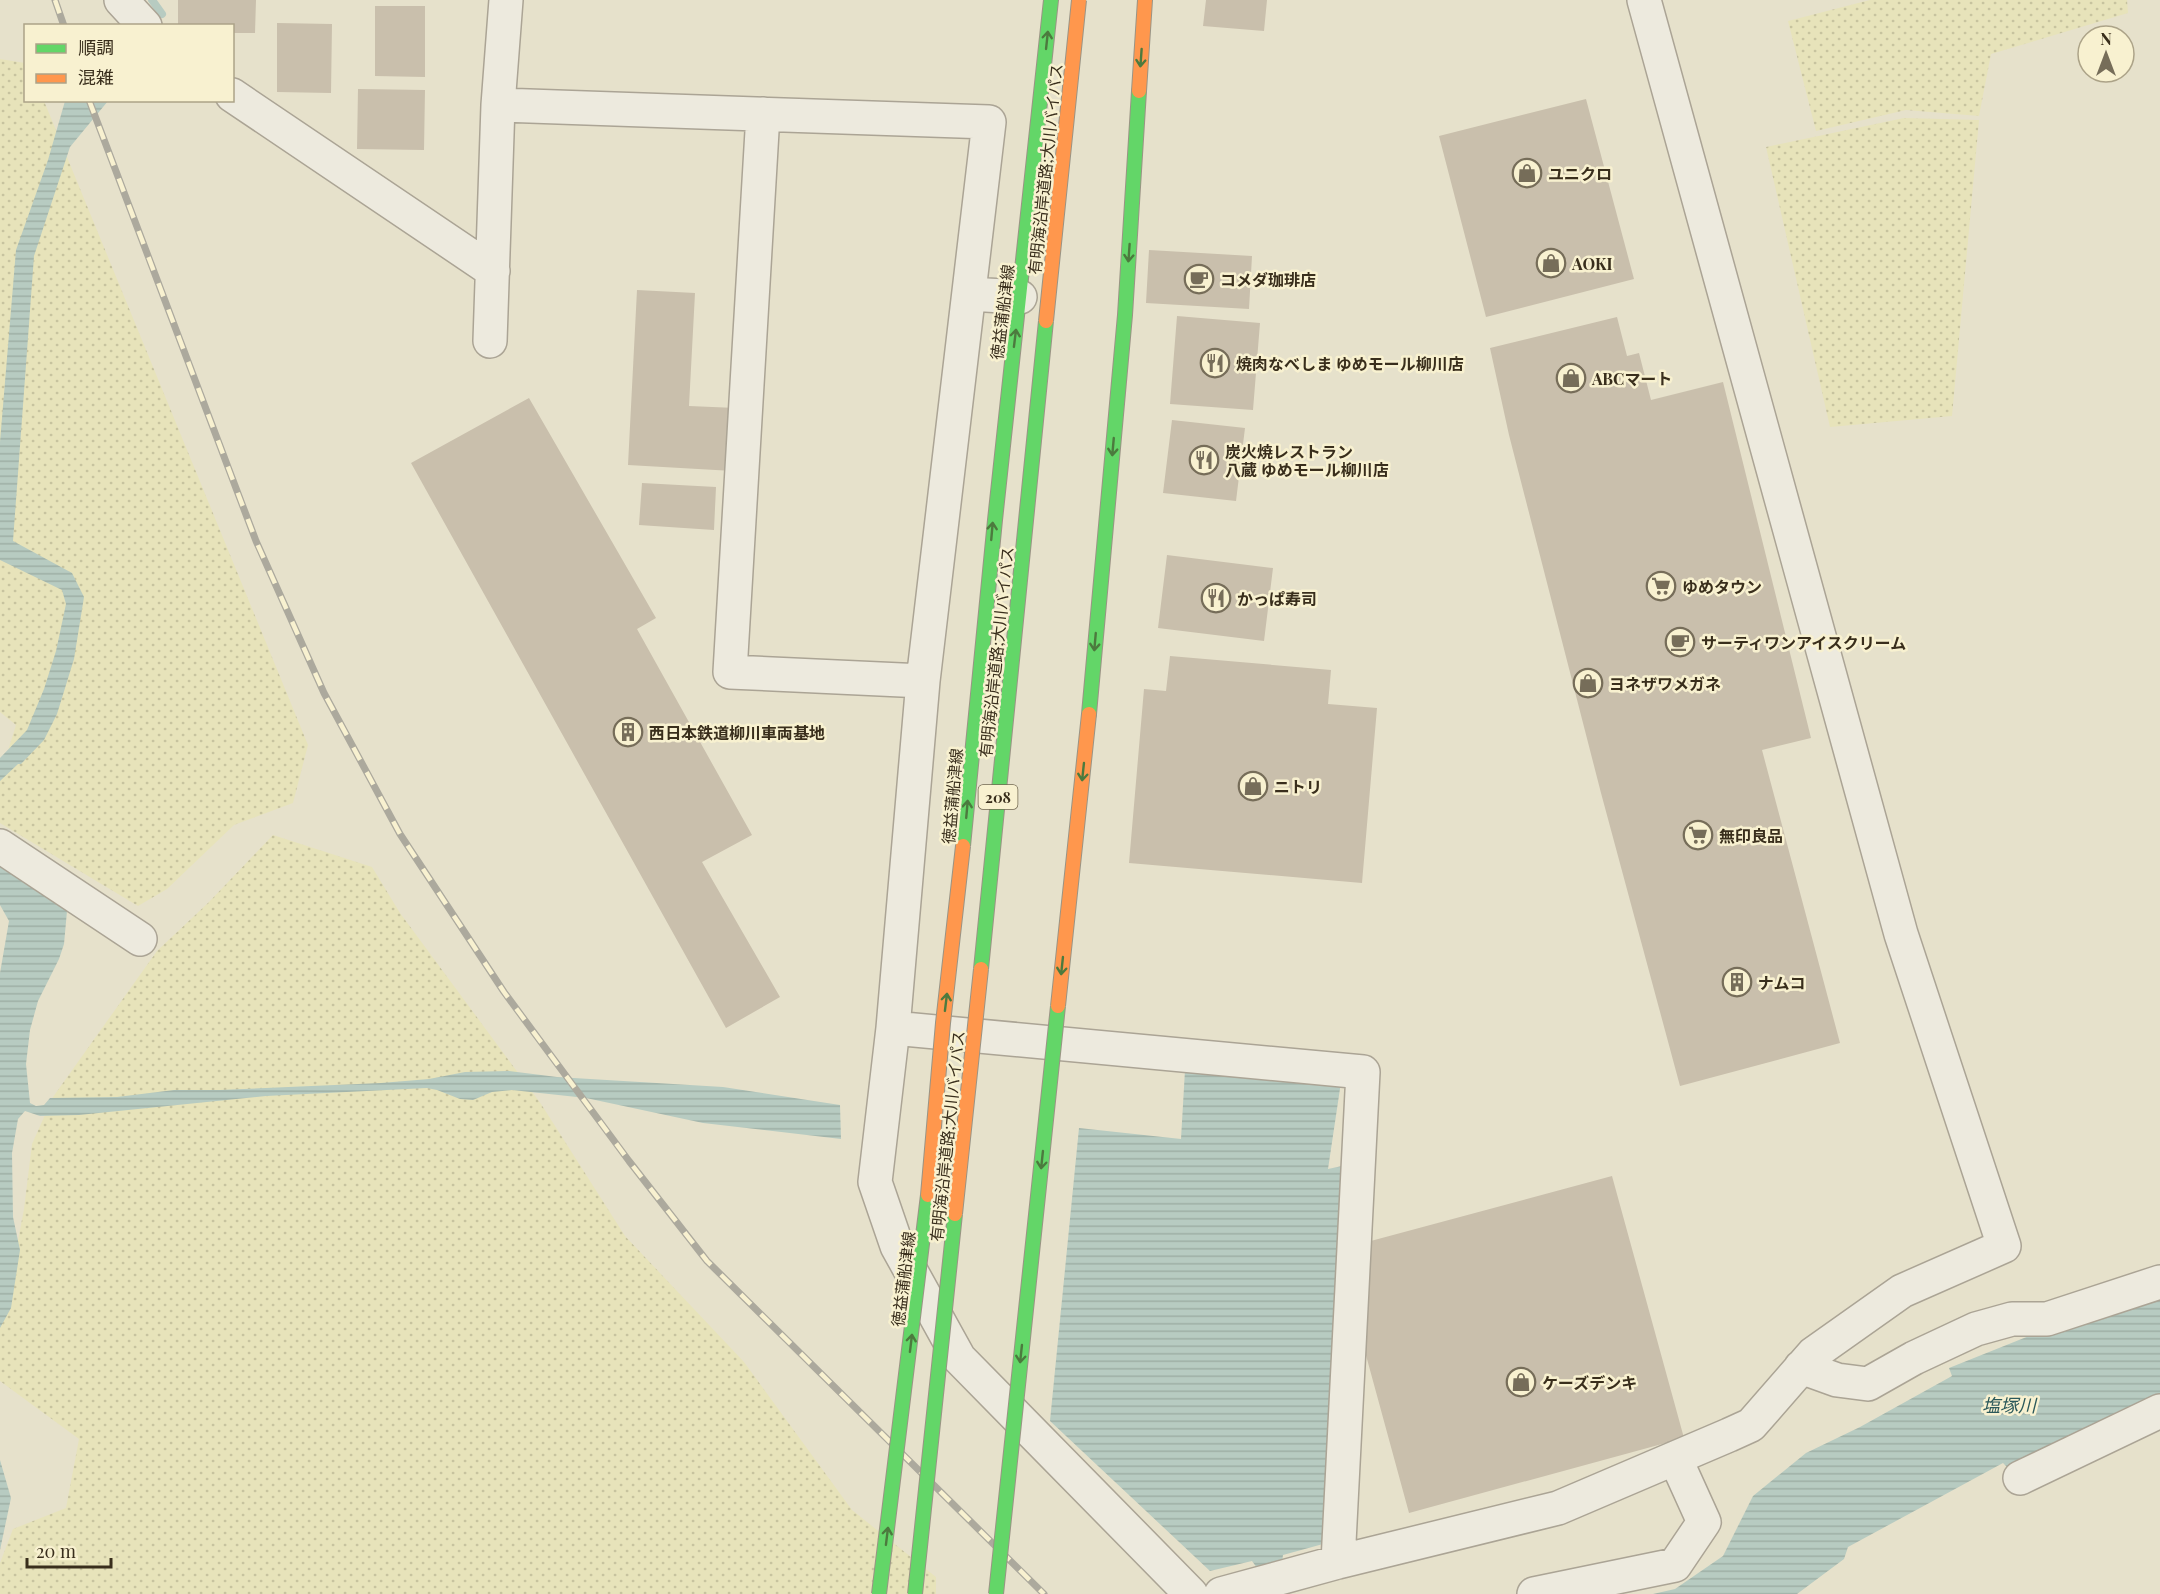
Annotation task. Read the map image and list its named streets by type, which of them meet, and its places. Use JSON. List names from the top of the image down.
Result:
{
  "streets": {
    "main road": ["有明海沿岸道路;大川バイパス", "徳益蒲船津線", "208"]
  },
  "water": ["塩塚川"],
  "places": {
    "shop": [
      "ユニクロ",
      "AOKI",
      "ABCマート",
      "ヨネザワメガネ",
      "ニトリ",
      "ケーズデンキ"
    ],
    "cafe": ["コメダ珈琲店", "サーティワンアイスクリーム"],
    "restaurant": ["焼肉なべしま ゆめモール柳川店", "炭火焼レストラン 八蔵 ゆめモール柳川店", "かっぱ寿司"],
    "supermarket": ["ゆめタウン", "無印良品"],
    "building": ["西日本鉄道柳川車両基地", "ナムコ"]
  },
  "legend": ["順調", "混雑"],
  "scale_bar": "20 m",
  "north": "top"
}
